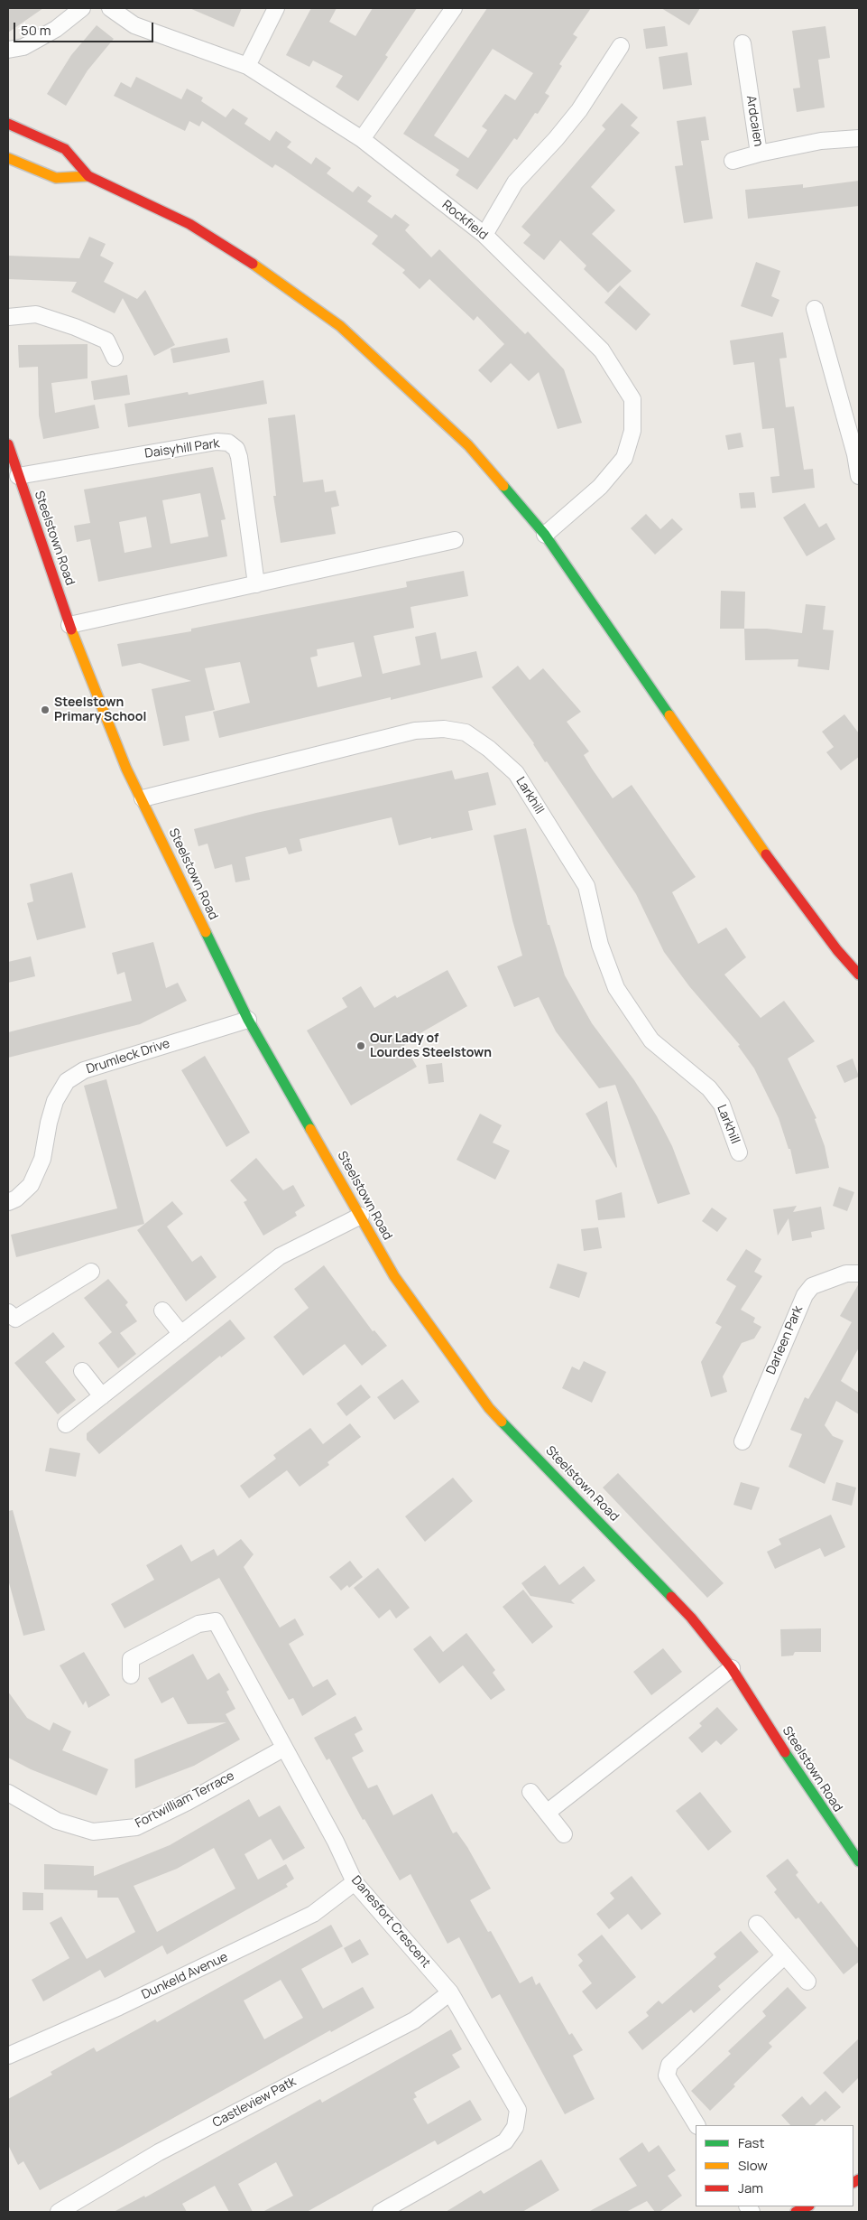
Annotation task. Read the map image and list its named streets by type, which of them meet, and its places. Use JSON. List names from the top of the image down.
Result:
{
  "streets": {
    "main road": ["Steelstown Road"],
    "street": [
      "Ardcaien",
      "Rockfield",
      "Daisyhill Park",
      "Larkhill",
      "Drumleck Drive",
      "Darleen Park",
      "Fortwilliam Terrace",
      "Danesfort Crescent",
      "Dunkeld Avenue",
      "Castleview Patk"
    ]
  },
  "crossings": [
    ["Daisyhill Park", "Steelstown Road"],
    ["Steelstown Road", "Larkhill"],
    ["Steelstown Road", "Drumleck Drive"],
    ["Fortwilliam Terrace", "Danesfort Crescent"],
    ["Danesfort Crescent", "Dunkeld Avenue"],
    ["Danesfort Crescent", "Castleview Patk"]
  ],
  "places": ["Steelstown Primary School", "Our Lady of Lourdes Steelstown"],
  "legend": ["Fast", "Slow", "Jam"],
  "scale_bar": "50 m"
}
